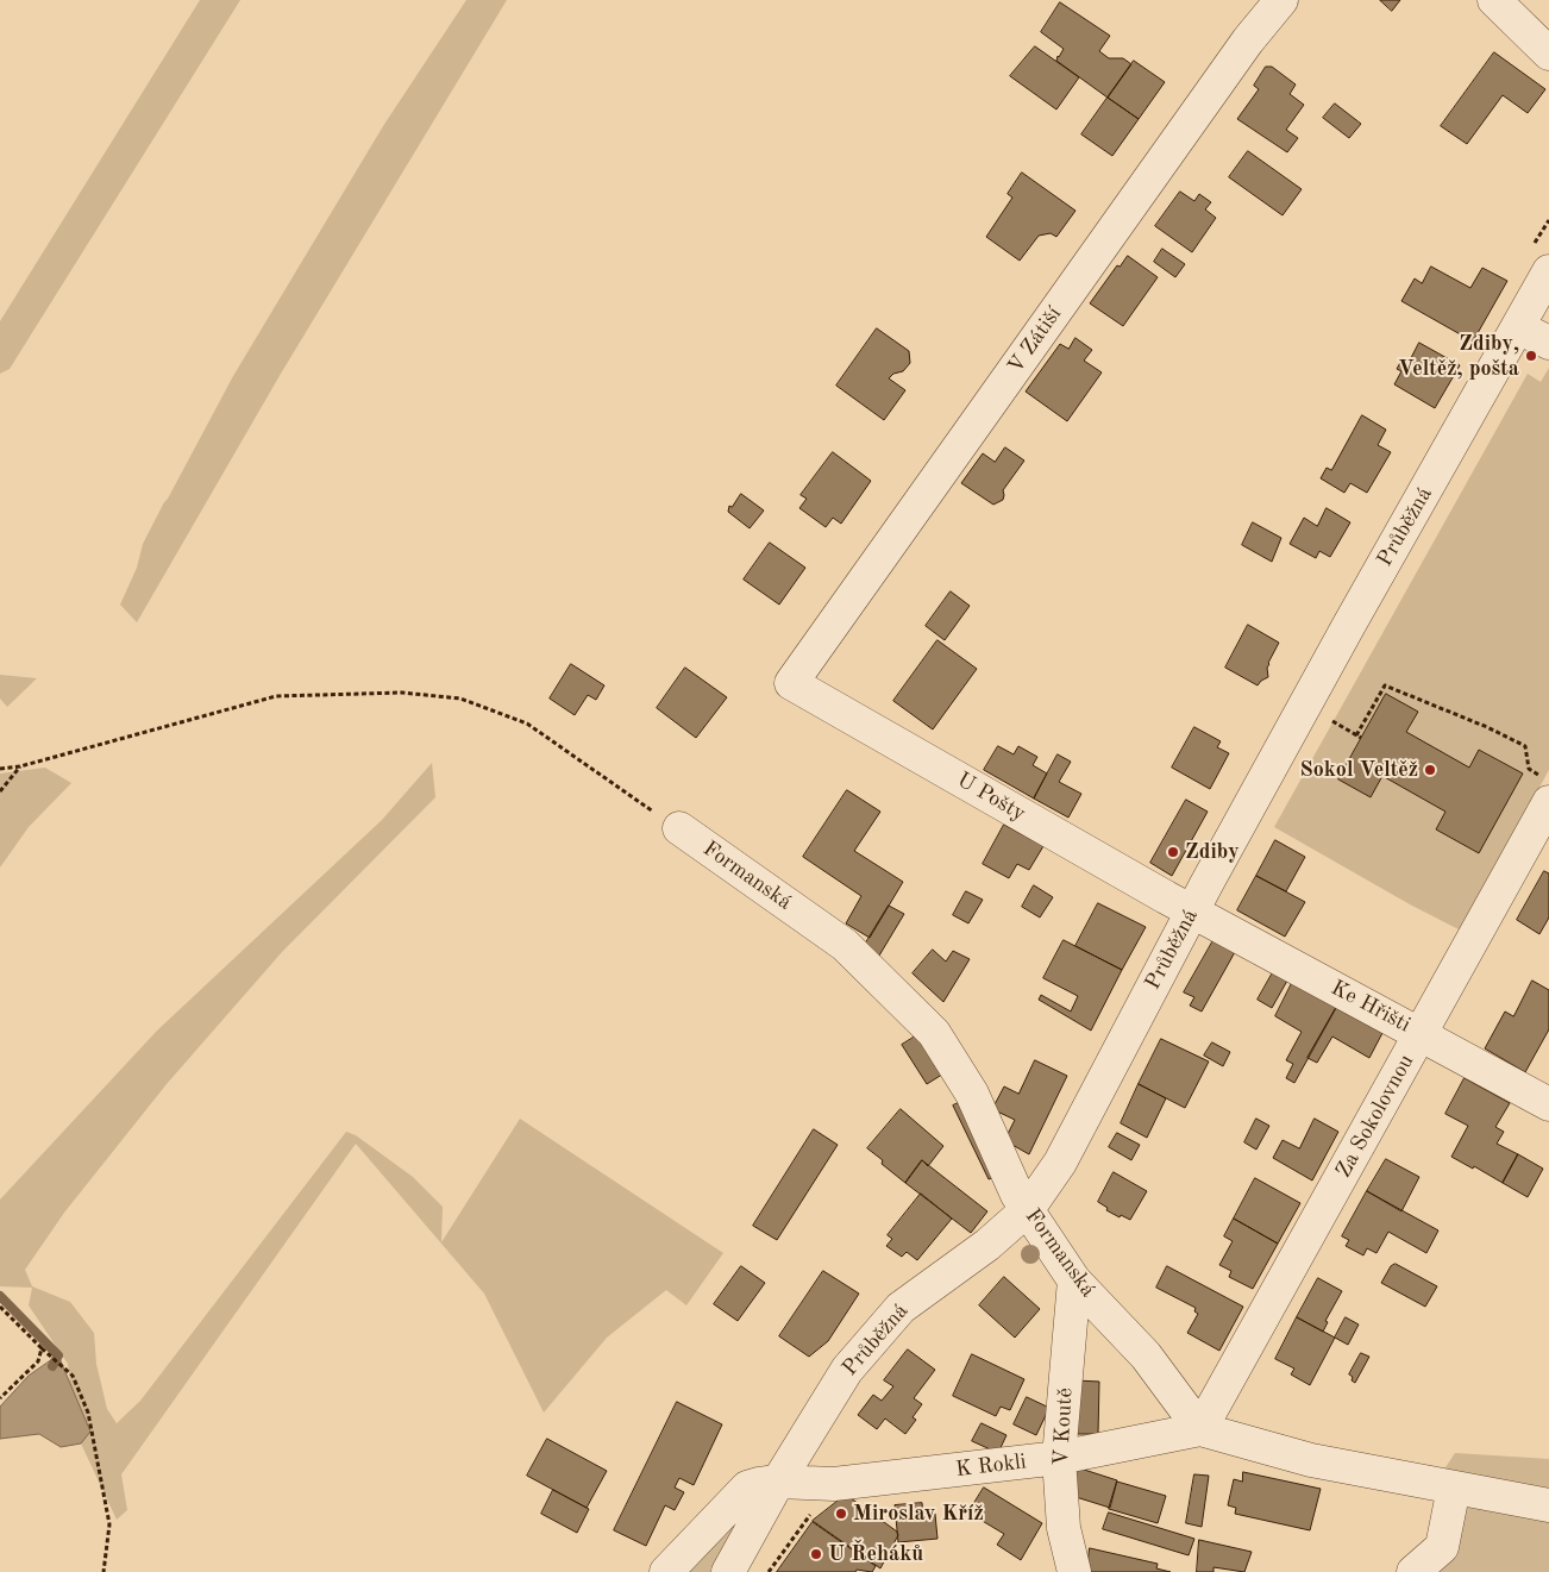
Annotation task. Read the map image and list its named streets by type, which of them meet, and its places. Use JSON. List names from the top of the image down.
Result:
{
  "streets": {
    "street": [
      "V Zátiší",
      "Průběžná",
      "U Pošty",
      "Formanská",
      "Ke Hřišti",
      "Za Sokolovnou",
      "V Koutě",
      "K Rokli"
    ]
  },
  "crossings": [
    ["V Zátiší", "U Pošty"],
    ["Průběžná", "U Pošty"],
    ["Průběžná", "Formanská"],
    ["Průběžná", "Ke Hřišti"],
    ["Průběžná", "K Rokli"],
    ["U Pošty", "Ke Hřišti"],
    ["Formanská", "Za Sokolovnou"],
    ["Formanská", "V Koutě"],
    ["Formanská", "K Rokli"],
    ["Ke Hřišti", "Za Sokolovnou"],
    ["Za Sokolovnou", "K Rokli"],
    ["V Koutě", "K Rokli"]
  ],
  "places": [
    "Zdiby, Veltěž, pošta",
    "Sokol Veltěž",
    "Zdiby",
    "Miroslav Kříž",
    "U Řeháků"
  ]
}
